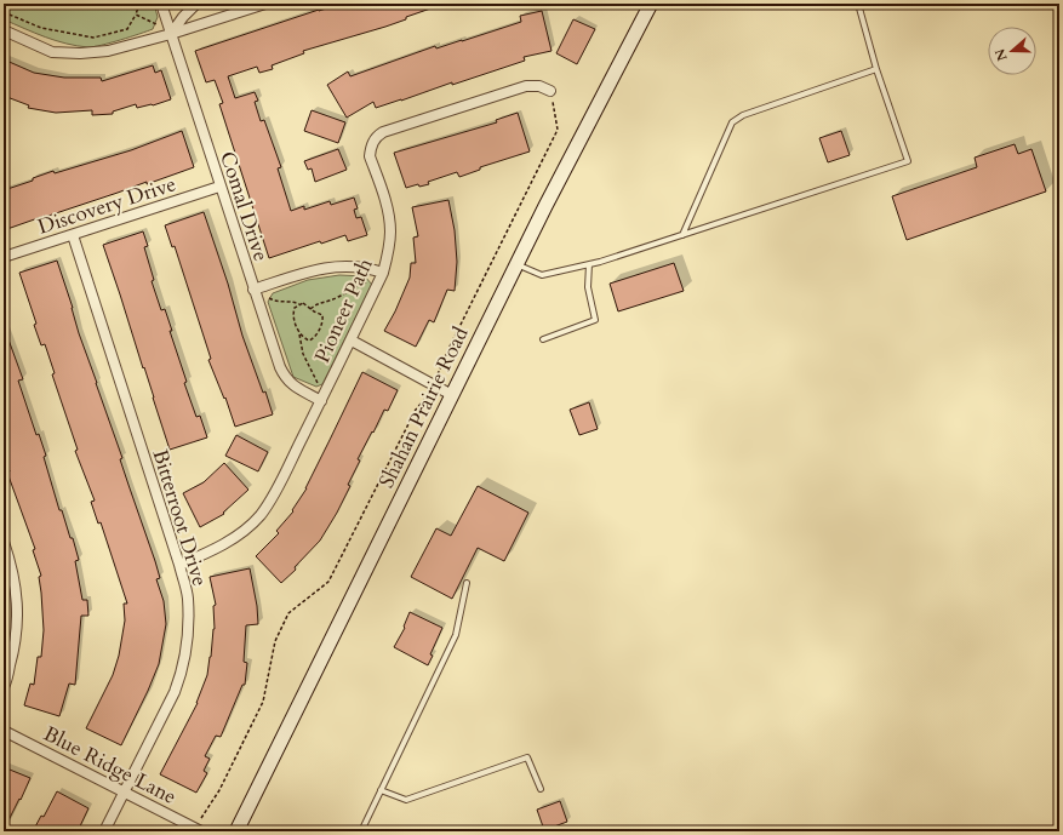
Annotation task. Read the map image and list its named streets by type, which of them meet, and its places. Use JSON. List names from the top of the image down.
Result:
{
  "streets": {
    "street": [
      "Discovery Drive",
      "Comal Drive",
      "Pioneer Path",
      "Shahan Prairie Road",
      "Bitterroot Drive",
      "Blue Ridge Lane"
    ]
  },
  "crossings": [
    ["Discovery Drive", "Comal Drive"],
    ["Discovery Drive", "Bitterroot Drive"],
    ["Comal Drive", "Pioneer Path"],
    ["Pioneer Path", "Bitterroot Drive"],
    ["Bitterroot Drive", "Blue Ridge Lane"]
  ],
  "north": "left"
}
